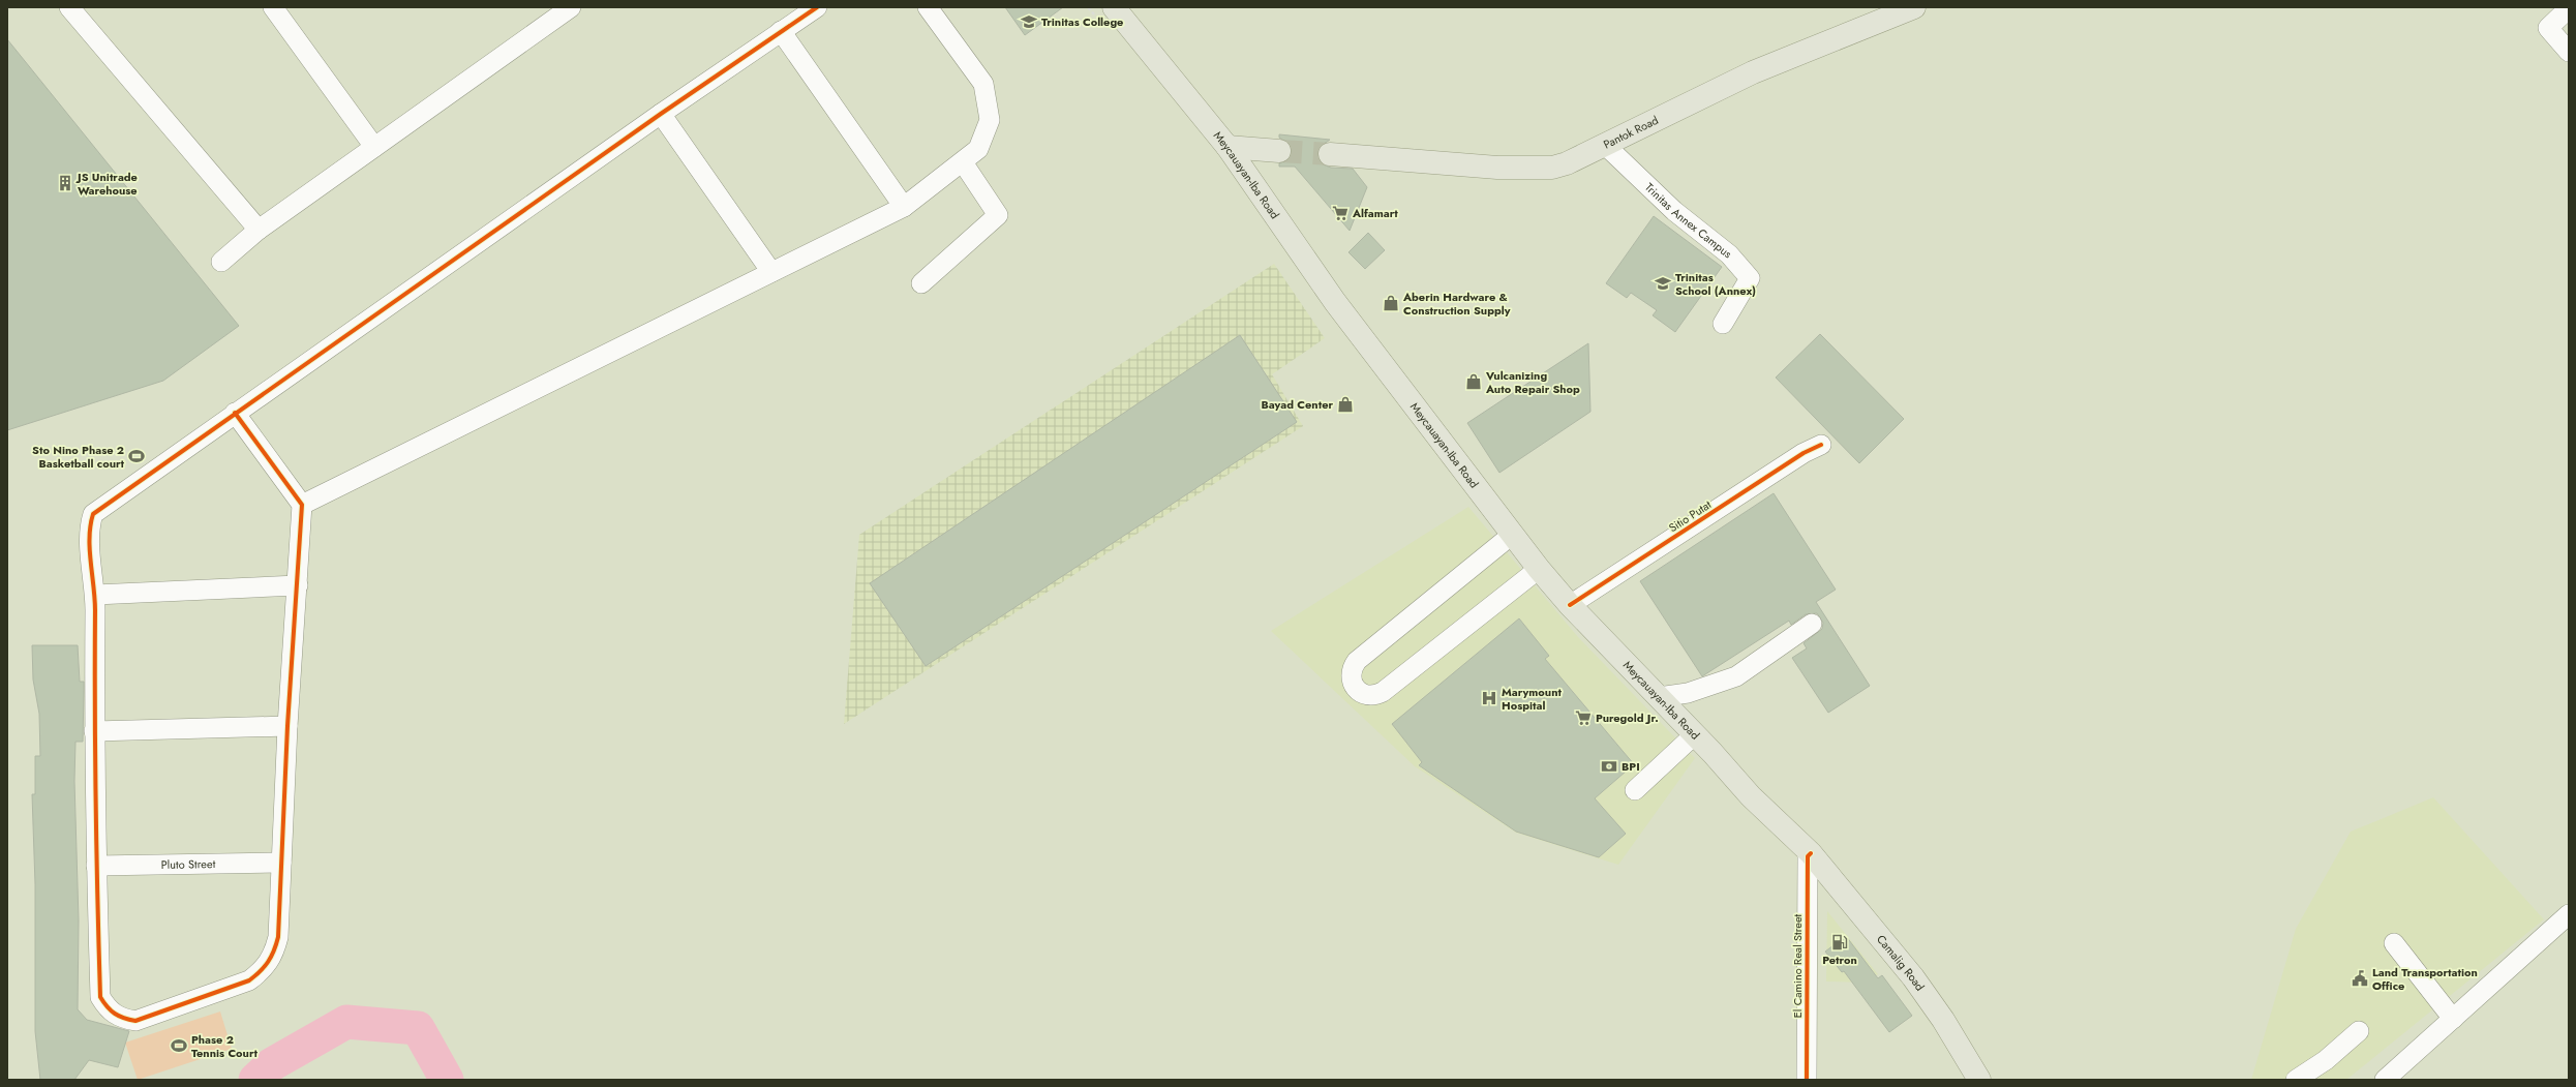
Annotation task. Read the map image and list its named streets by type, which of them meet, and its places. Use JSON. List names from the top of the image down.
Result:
{
  "streets": {
    "main road": ["Pantok Road", "Meycauayan-Iba Road", "Camalig Road"],
    "street": [
      "Trinitas Annex Campus",
      "Sitio Putat",
      "Pluto Street",
      "El Camino Real Street"
    ]
  },
  "crossings": [
    ["Pantok Road", "Trinitas Annex Campus"],
    ["Meycauayan-Iba Road", "Sitio Putat"],
    ["Meycauayan-Iba Road", "Camalig Road"],
    ["Meycauayan-Iba Road", "El Camino Real Street"],
    ["Camalig Road", "El Camino Real Street"]
  ],
  "places": {
    "school or university": ["Trinitas College", "Trinitas School (Annex)"],
    "building": ["JS Unitrade Warehouse"],
    "supermarket": ["Alfamart", "Puregold Jr."],
    "shop": ["Aberin Hardware & Construction Supply", "Vulcanizing Auto Repair Shop", "Bayad Center"],
    "sports": ["Sto Nino Phase 2 Basketball court", "Phase 2 Tennis Court"],
    "hospital": ["Marymount Hospital"],
    "bank": ["BPI"],
    "fuel station": ["Petron"],
    "public building": ["Land Transportation Office"]
  }
}
